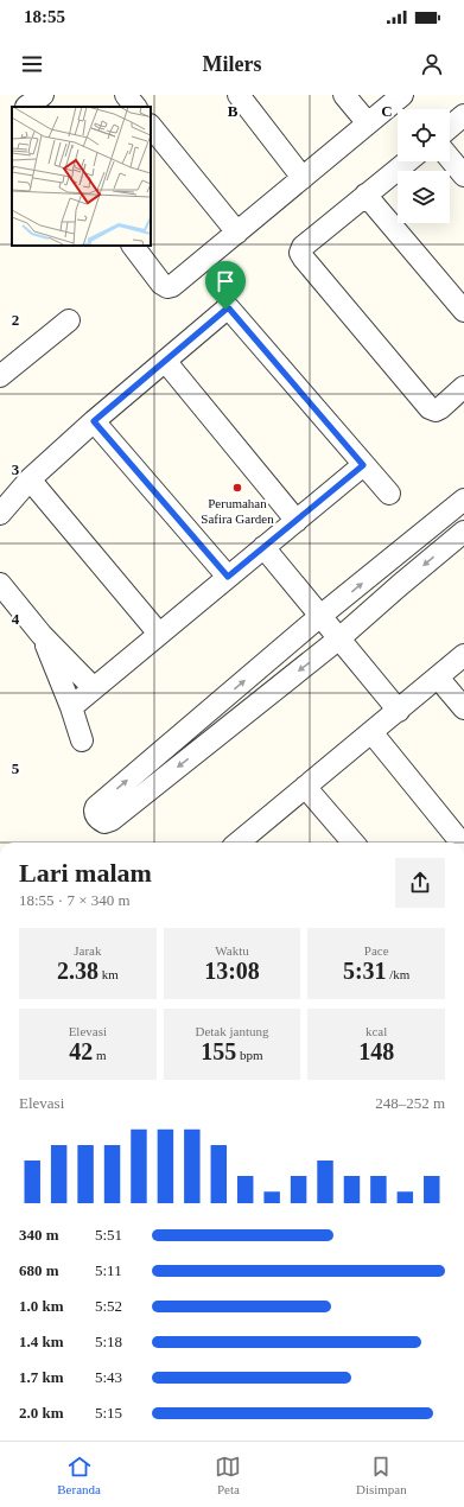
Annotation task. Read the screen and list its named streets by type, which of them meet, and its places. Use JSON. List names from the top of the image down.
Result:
{
  "places": ["Perumahan Safira Garden"],
  "page": {
    "status": "18:55",
    "header": "Milers",
    "heading": ["Lari malam", "18:55 · 7 × 340 m"],
    "stats": [
      ["Jarak", "2.38 km"],
      ["Waktu", "13:08"],
      ["Pace", "5:31 /km"],
      ["Elevasi", "42 m"],
      ["Detak jantung", "155 bpm"],
      ["kcal", "148"]
    ],
    "chart": ["Elevasi", "248–252 m"],
    "list": [
      {
        "name": "340 m",
        "note": "5:51"
      },
      {
        "name": "680 m",
        "note": "5:11"
      },
      {
        "name": "1.0 km",
        "note": "5:52"
      },
      {
        "name": "1.4 km",
        "note": "5:18"
      },
      {
        "name": "1.7 km",
        "note": "5:43"
      },
      {
        "name": "2.0 km",
        "note": "5:15"
      }
    ],
    "tabs": ["Beranda", "Peta", "Disimpan"]
  },
  "grid": {
    "columns": ["B", "C"],
    "rows": [
      "2",
      "3",
      "4",
      "5"
    ]
  }
}
